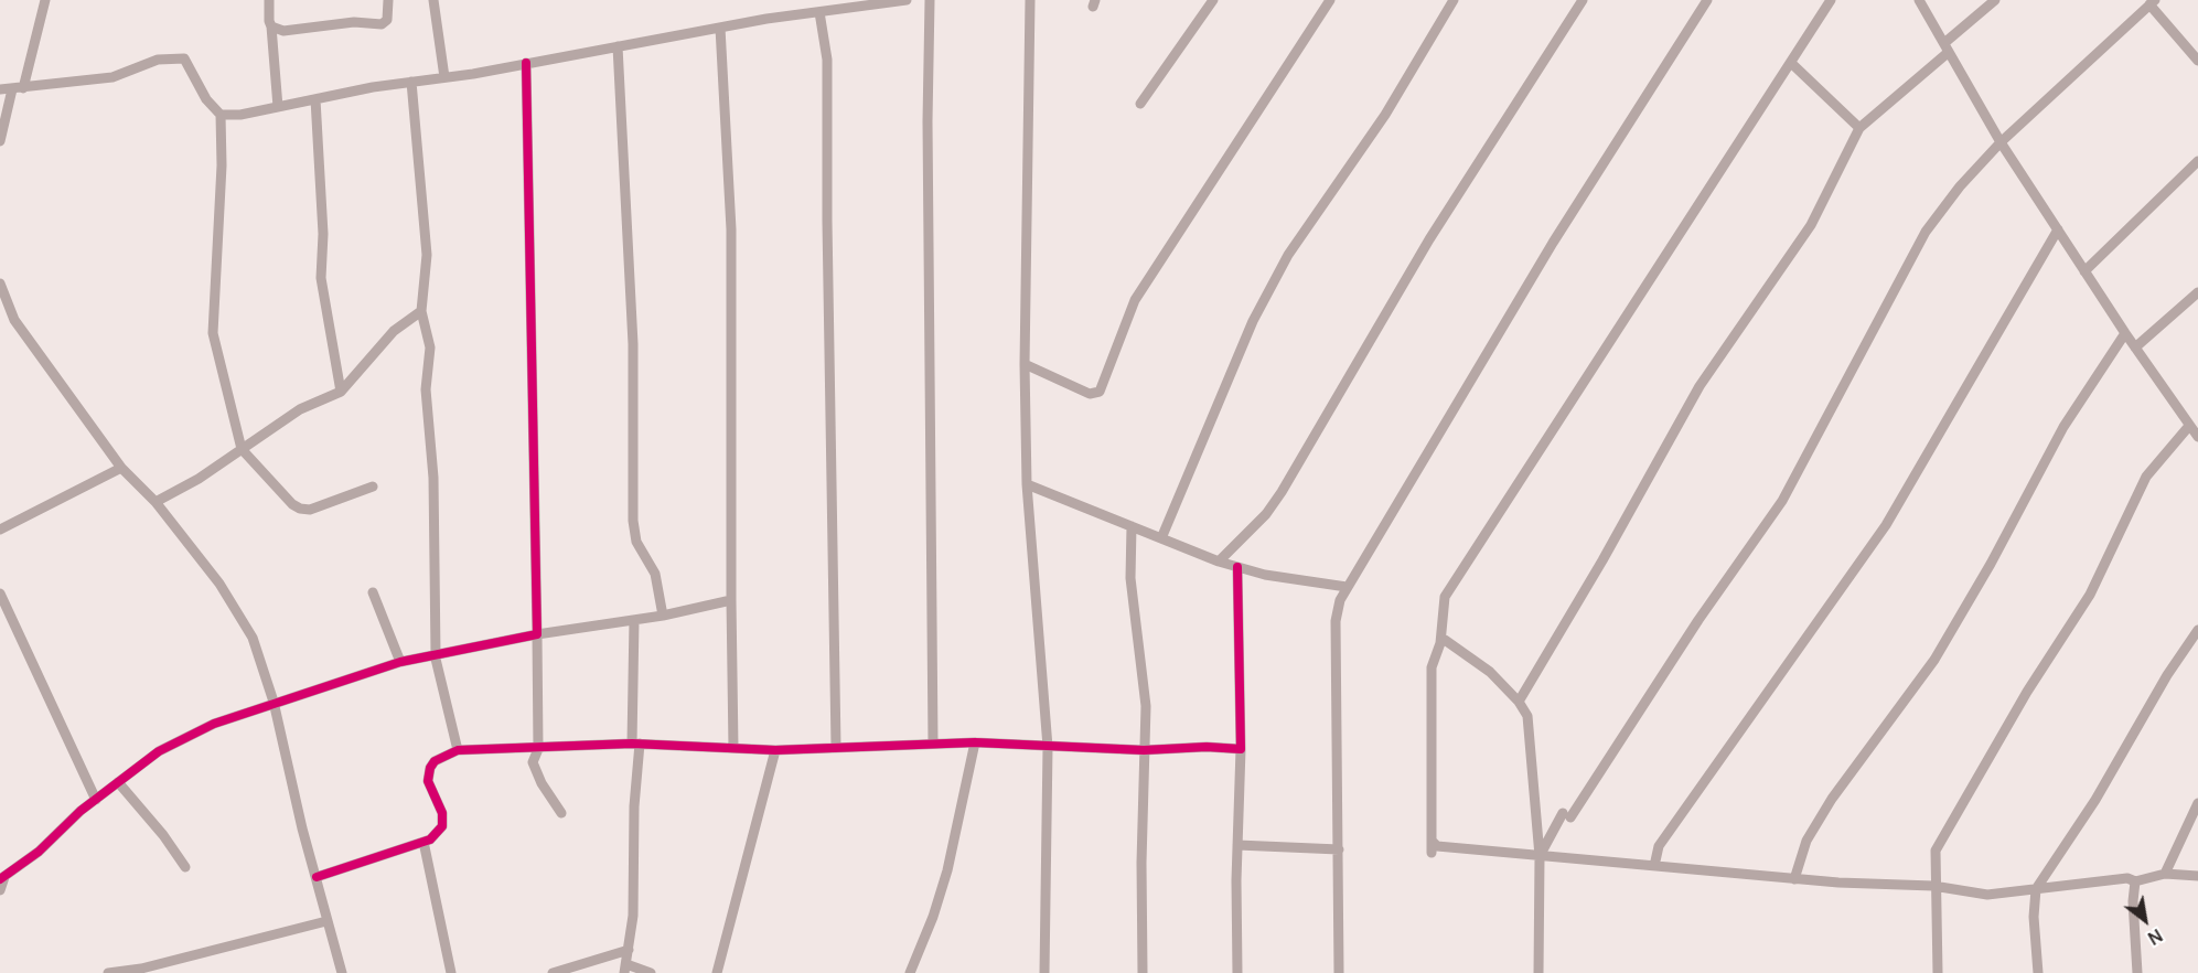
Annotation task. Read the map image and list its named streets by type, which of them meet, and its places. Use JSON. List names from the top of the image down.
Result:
{
  "north": "bottom right"
}
